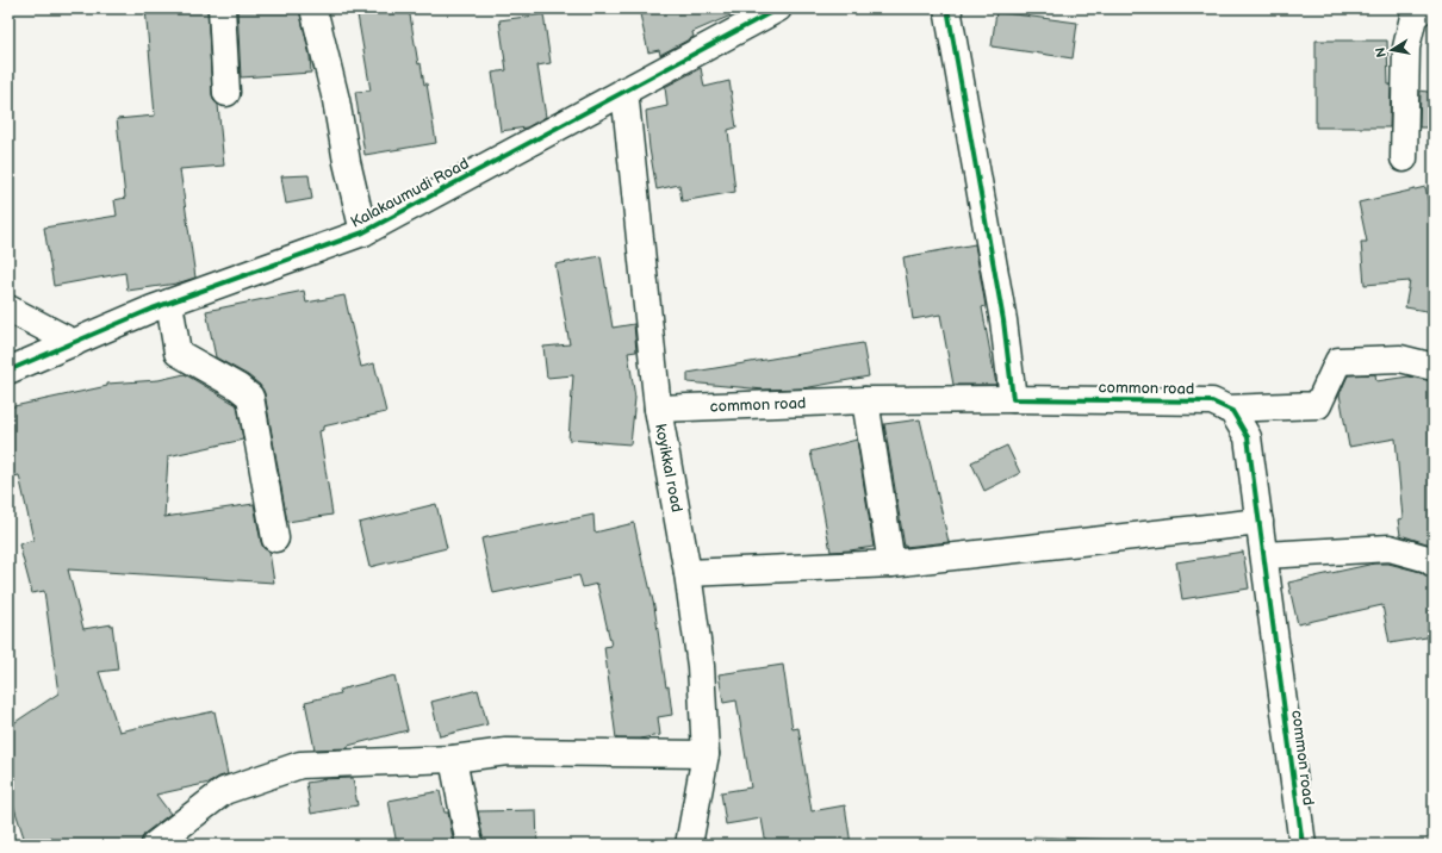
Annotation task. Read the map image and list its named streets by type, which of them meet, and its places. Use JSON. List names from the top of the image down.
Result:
{
  "streets": {
    "street": ["Kalakaumudi Road", "common road", "koyikkal road"]
  },
  "crossings": [
    ["Kalakaumudi Road", "koyikkal road"],
    ["common road", "koyikkal road"]
  ],
  "north": "left"
}
